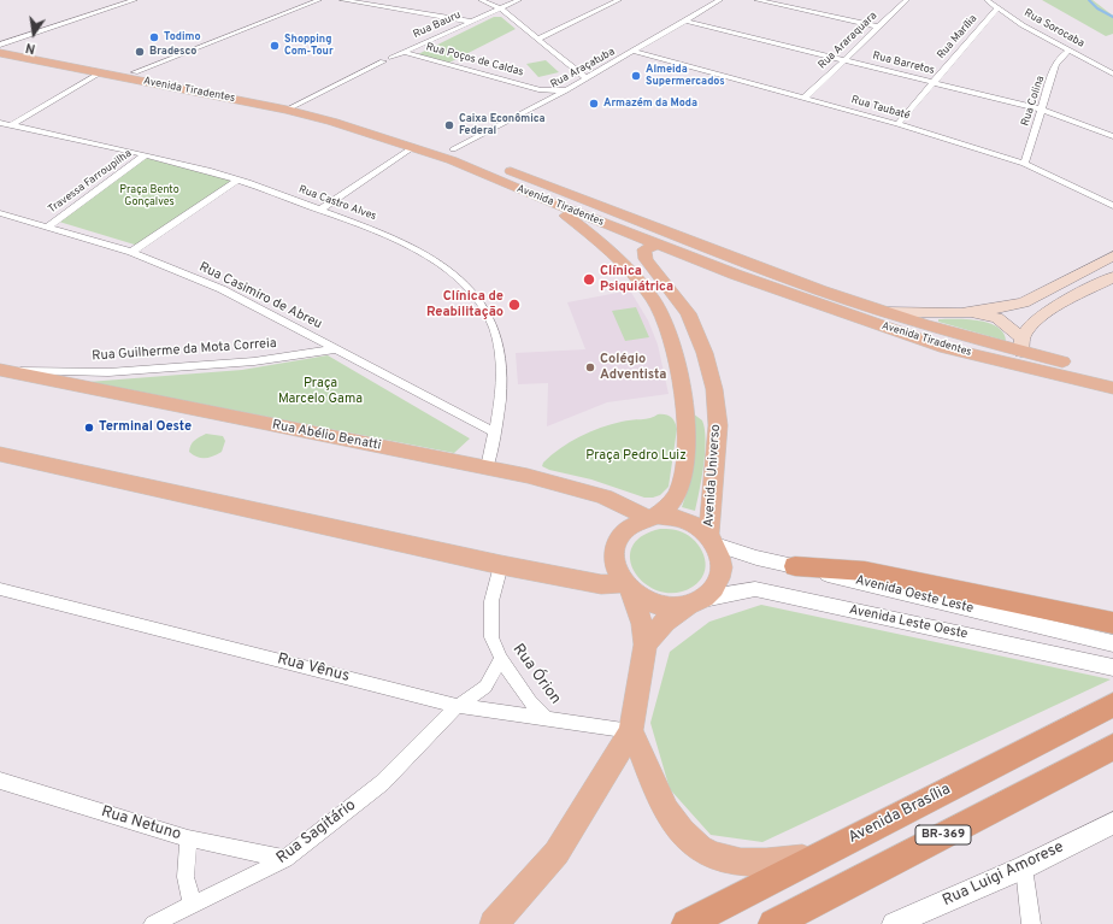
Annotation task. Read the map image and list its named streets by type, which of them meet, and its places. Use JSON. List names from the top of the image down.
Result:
{
  "streets": {
    "highway": ["Avenida Brasília", "BR-369"],
    "main road": ["Avenida Tiradentes", "Rua Abélio Benatti", "Avenida Universo"],
    "street": [
      "Rua Bauru",
      "Rua Sorocaba",
      "Rua Marília",
      "Rua Araraquara",
      "Rua Poços de Caldas",
      "Rua Barretos",
      "Rua Araçatuba",
      "Rua Colina",
      "Rua Taubaté",
      "Travessa Farroupilha",
      "Rua Castro Alves",
      "Rua Casimiro de Abreu",
      "Rua Guilherme da Mota Correia",
      "Avenida Oeste Leste",
      "Avenida Leste Oeste",
      "Rua Vênus",
      "Rua Órion",
      "Rua Netuno",
      "Rua Sagitário",
      "Rua Luigi Amorese"
    ]
  },
  "crossings": [
    ["Rua Bauru", "Rua Poços de Caldas"],
    ["Rua Bauru", "Avenida Tiradentes"],
    ["Rua Sorocaba", "Rua Marília"],
    ["Rua Sorocaba", "Rua Colina"],
    ["Rua Marília", "Rua Barretos"],
    ["Rua Marília", "Rua Taubaté"],
    ["Rua Araraquara", "Rua Barretos"],
    ["Rua Araraquara", "Rua Taubaté"],
    ["Rua Poços de Caldas", "Rua Araçatuba"],
    ["Rua Barretos", "Rua Araçatuba"],
    ["Rua Barretos", "Rua Colina"],
    ["Rua Araçatuba", "Avenida Tiradentes"],
    ["Rua Araçatuba", "Rua Taubaté"],
    ["Avenida Tiradentes", "Avenida Universo"],
    ["Rua Colina", "Rua Taubaté"],
    ["Travessa Farroupilha", "Rua Castro Alves"],
    ["Travessa Farroupilha", "Rua Casimiro de Abreu"],
    ["Rua Castro Alves", "Rua Casimiro de Abreu"],
    ["Rua Castro Alves", "Rua Abélio Benatti"],
    ["Rua Casimiro de Abreu", "Rua Guilherme da Mota Correia"],
    ["Rua Guilherme da Mota Correia", "Rua Abélio Benatti"],
    ["Rua Abélio Benatti", "Avenida Universo"],
    ["Rua Abélio Benatti", "Avenida Oeste Leste"],
    ["Rua Abélio Benatti", "Avenida Leste Oeste"],
    ["Avenida Universo", "Avenida Oeste Leste"],
    ["Avenida Universo", "Avenida Leste Oeste"],
    ["Avenida Oeste Leste", "Avenida Leste Oeste"],
    ["Rua Vênus", "Rua Órion"],
    ["Rua Vênus", "Rua Sagitário"],
    ["Rua Órion", "Rua Sagitário"],
    ["Rua Netuno", "Rua Sagitário"]
  ],
  "parks": ["Praça Bento Gonçalves", "Praça Marcelo Gama", "Praça Pedro Luiz"],
  "places": [
    "Todimo",
    "Shopping Com-Tour",
    "Bradesco",
    "Almeida Supermercados",
    "Armazém da Moda",
    "Caixa Econômica Federal",
    "Clínica Psiquiátrica",
    "Clínica de Reabilitação",
    "Colégio Adventista",
    "Terminal Oeste"
  ],
  "north": "bottom"
}
